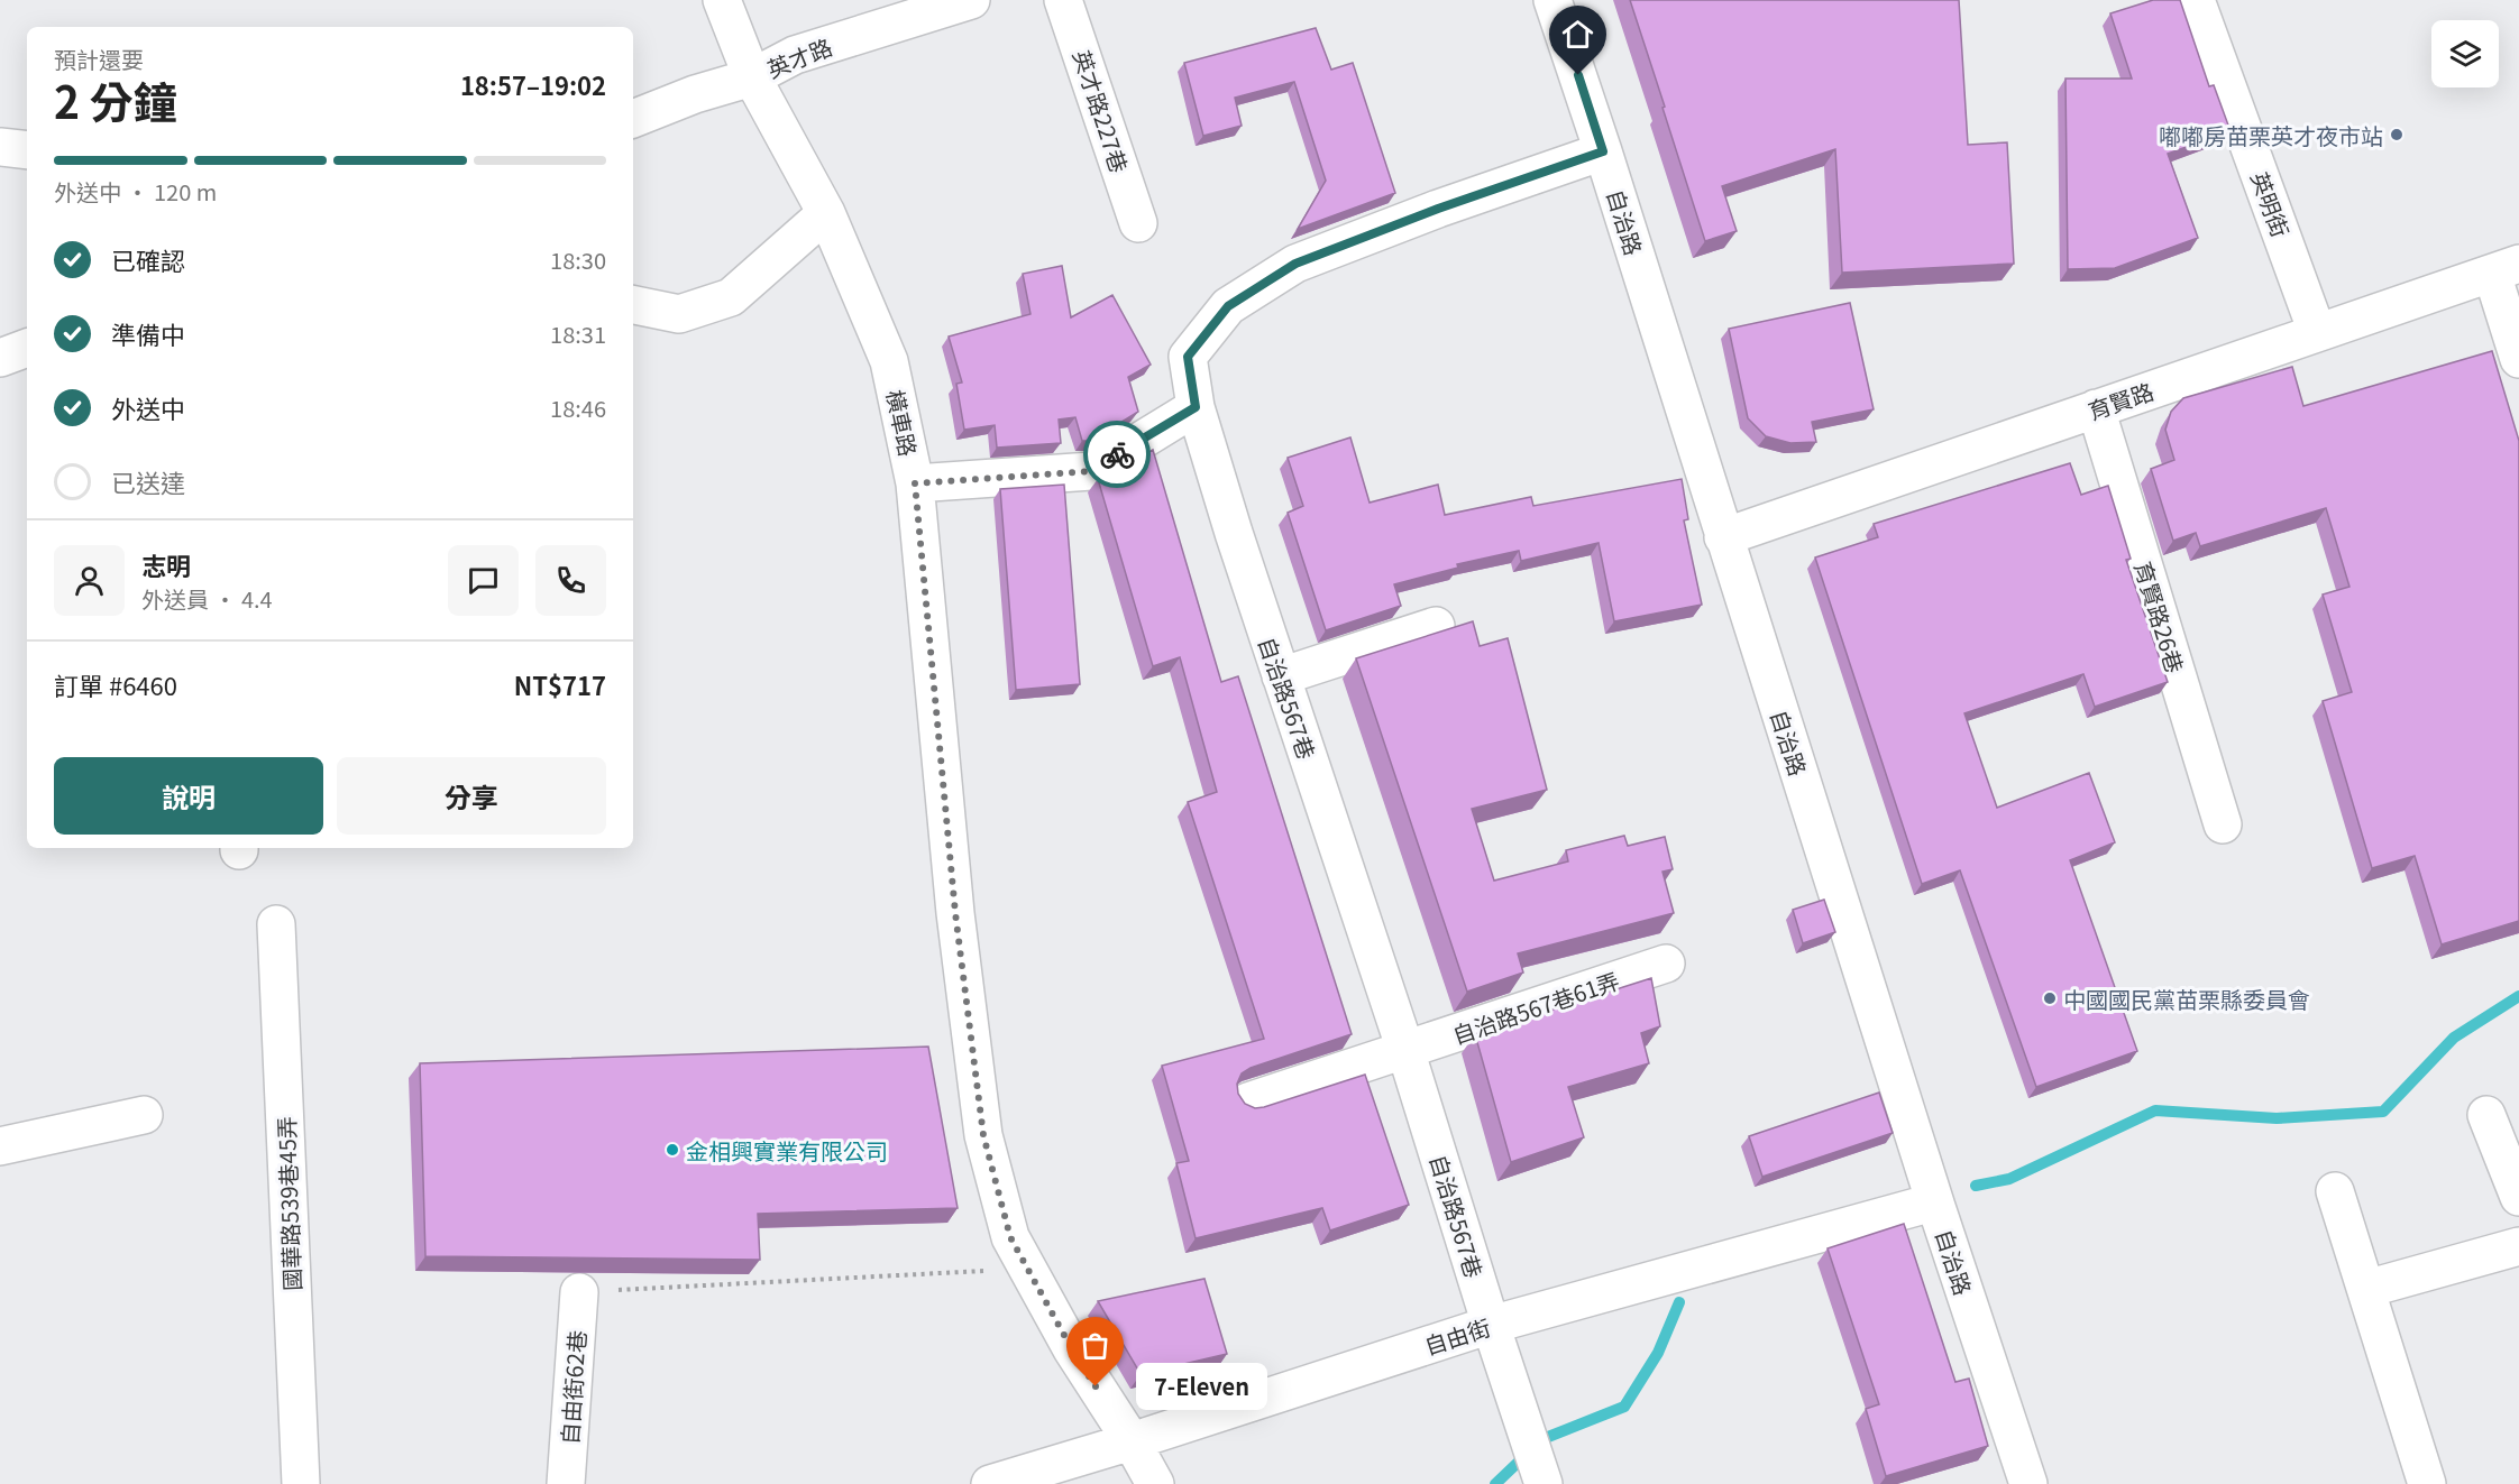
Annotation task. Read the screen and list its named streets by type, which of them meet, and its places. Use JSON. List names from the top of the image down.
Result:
{
  "streets": {
    "street": [
      "英才路",
      "英才路227巷",
      "英明街",
      "自治路",
      "育賢路",
      "橫車路",
      "育賢路26巷",
      "自治路567巷",
      "自治路567巷61弄",
      "國華路539巷45弄",
      "自由街",
      "自由街62巷"
    ]
  },
  "crossings": [
    ["英才路", "橫車路"],
    ["英明街", "育賢路"],
    ["自治路", "育賢路"],
    ["自治路", "自治路567巷"],
    ["自治路", "自由街"],
    ["育賢路", "育賢路26巷"],
    ["橫車路", "自由街"],
    ["自治路567巷", "自治路567巷61弄"],
    ["自治路567巷", "自由街"]
  ],
  "places": [
    "嘟嘟房苗栗英才夜市站",
    "中國國民黨苗栗縣委員會",
    "金相興實業有限公司",
    "7-Eleven"
  ],
  "page": {
    "heading": ["2 分鐘", "預計還要", "18:57–19:02"],
    "panel": [
      "志明",
      "外送員 · 4.4",
      "訂單 #6460",
      "NT$717"
    ],
    "bar": "外送中 · 120 m",
    "list": [
      ["已確認", "18:30"],
      ["準備中", "18:31"],
      ["外送中", "18:46"],
      "已送達"
    ],
    "buttons": ["說明", "分享"],
    "bubble": "7-Eleven"
  }
}
